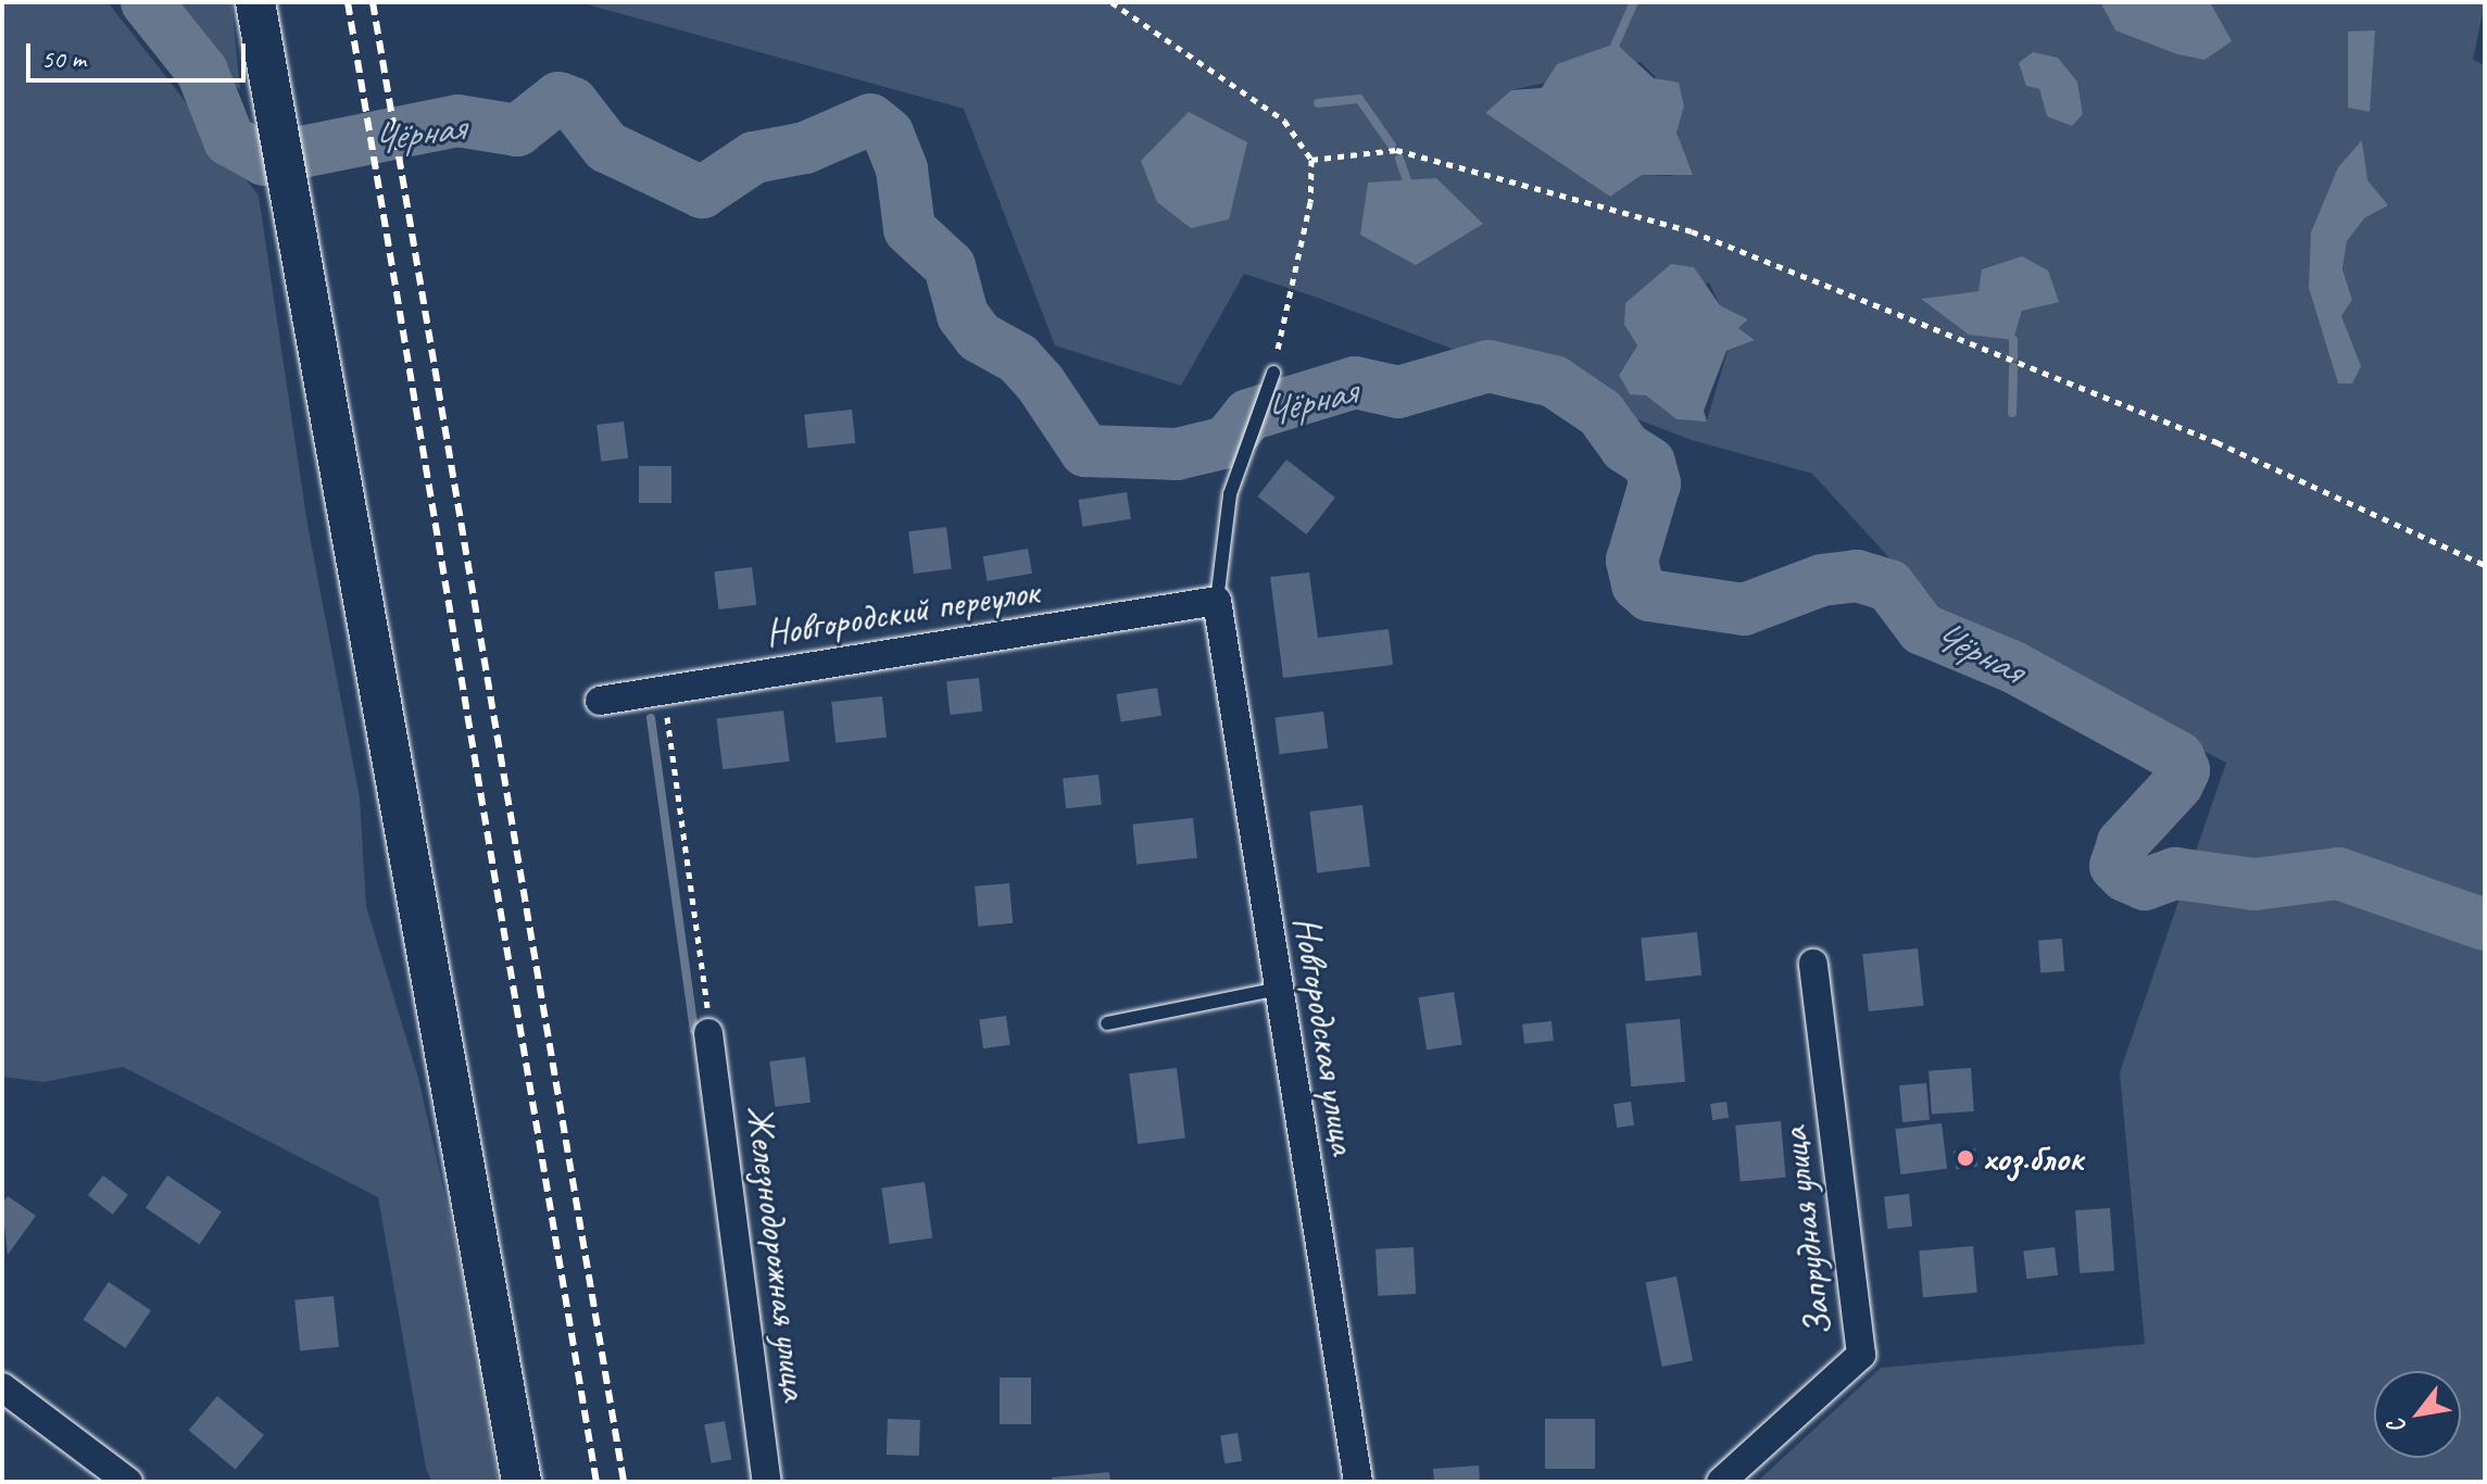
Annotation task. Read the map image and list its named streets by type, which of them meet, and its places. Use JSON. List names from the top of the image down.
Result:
{
  "streets": {
    "street": [
      "Новгородский переулок",
      "Новгородская улица",
      "Запрудная улица",
      "Железнодорожная улица"
    ]
  },
  "crossings": [
    ["Новгородский переулок", "Новгородская улица"]
  ],
  "water": ["Чёрная"],
  "places": ["хоз.блок"],
  "scale_bar": "50 m",
  "north": "bottom left"
}
